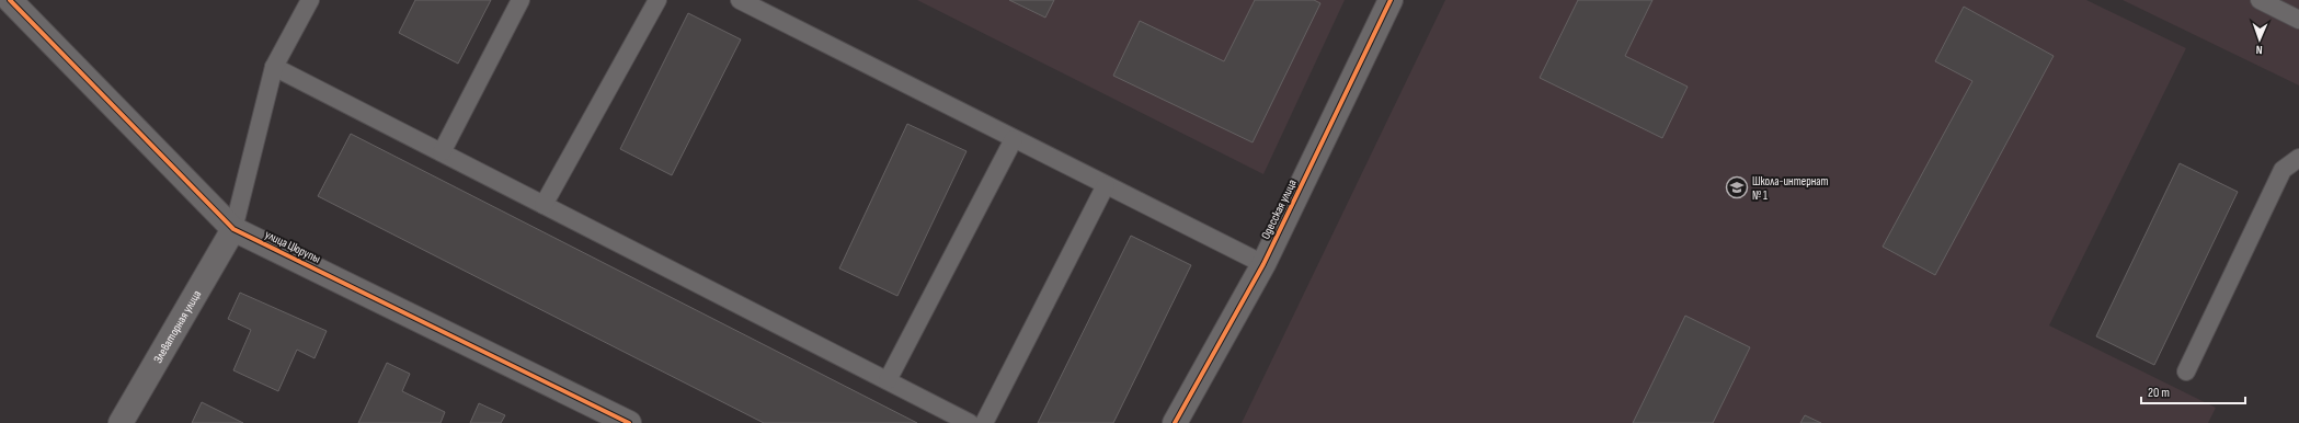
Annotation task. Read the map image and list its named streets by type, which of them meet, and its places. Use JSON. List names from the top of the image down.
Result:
{
  "streets": {
    "street": ["Одесская улица", "улица Цюрупы", "Элеваторная улица"]
  },
  "crossings": [
    ["улица Цюрупы", "Элеваторная улица"]
  ],
  "places": {
    "school or university": ["Школа-интернат № 1"]
  },
  "scale_bar": "20 m",
  "north": "bottom"
}
